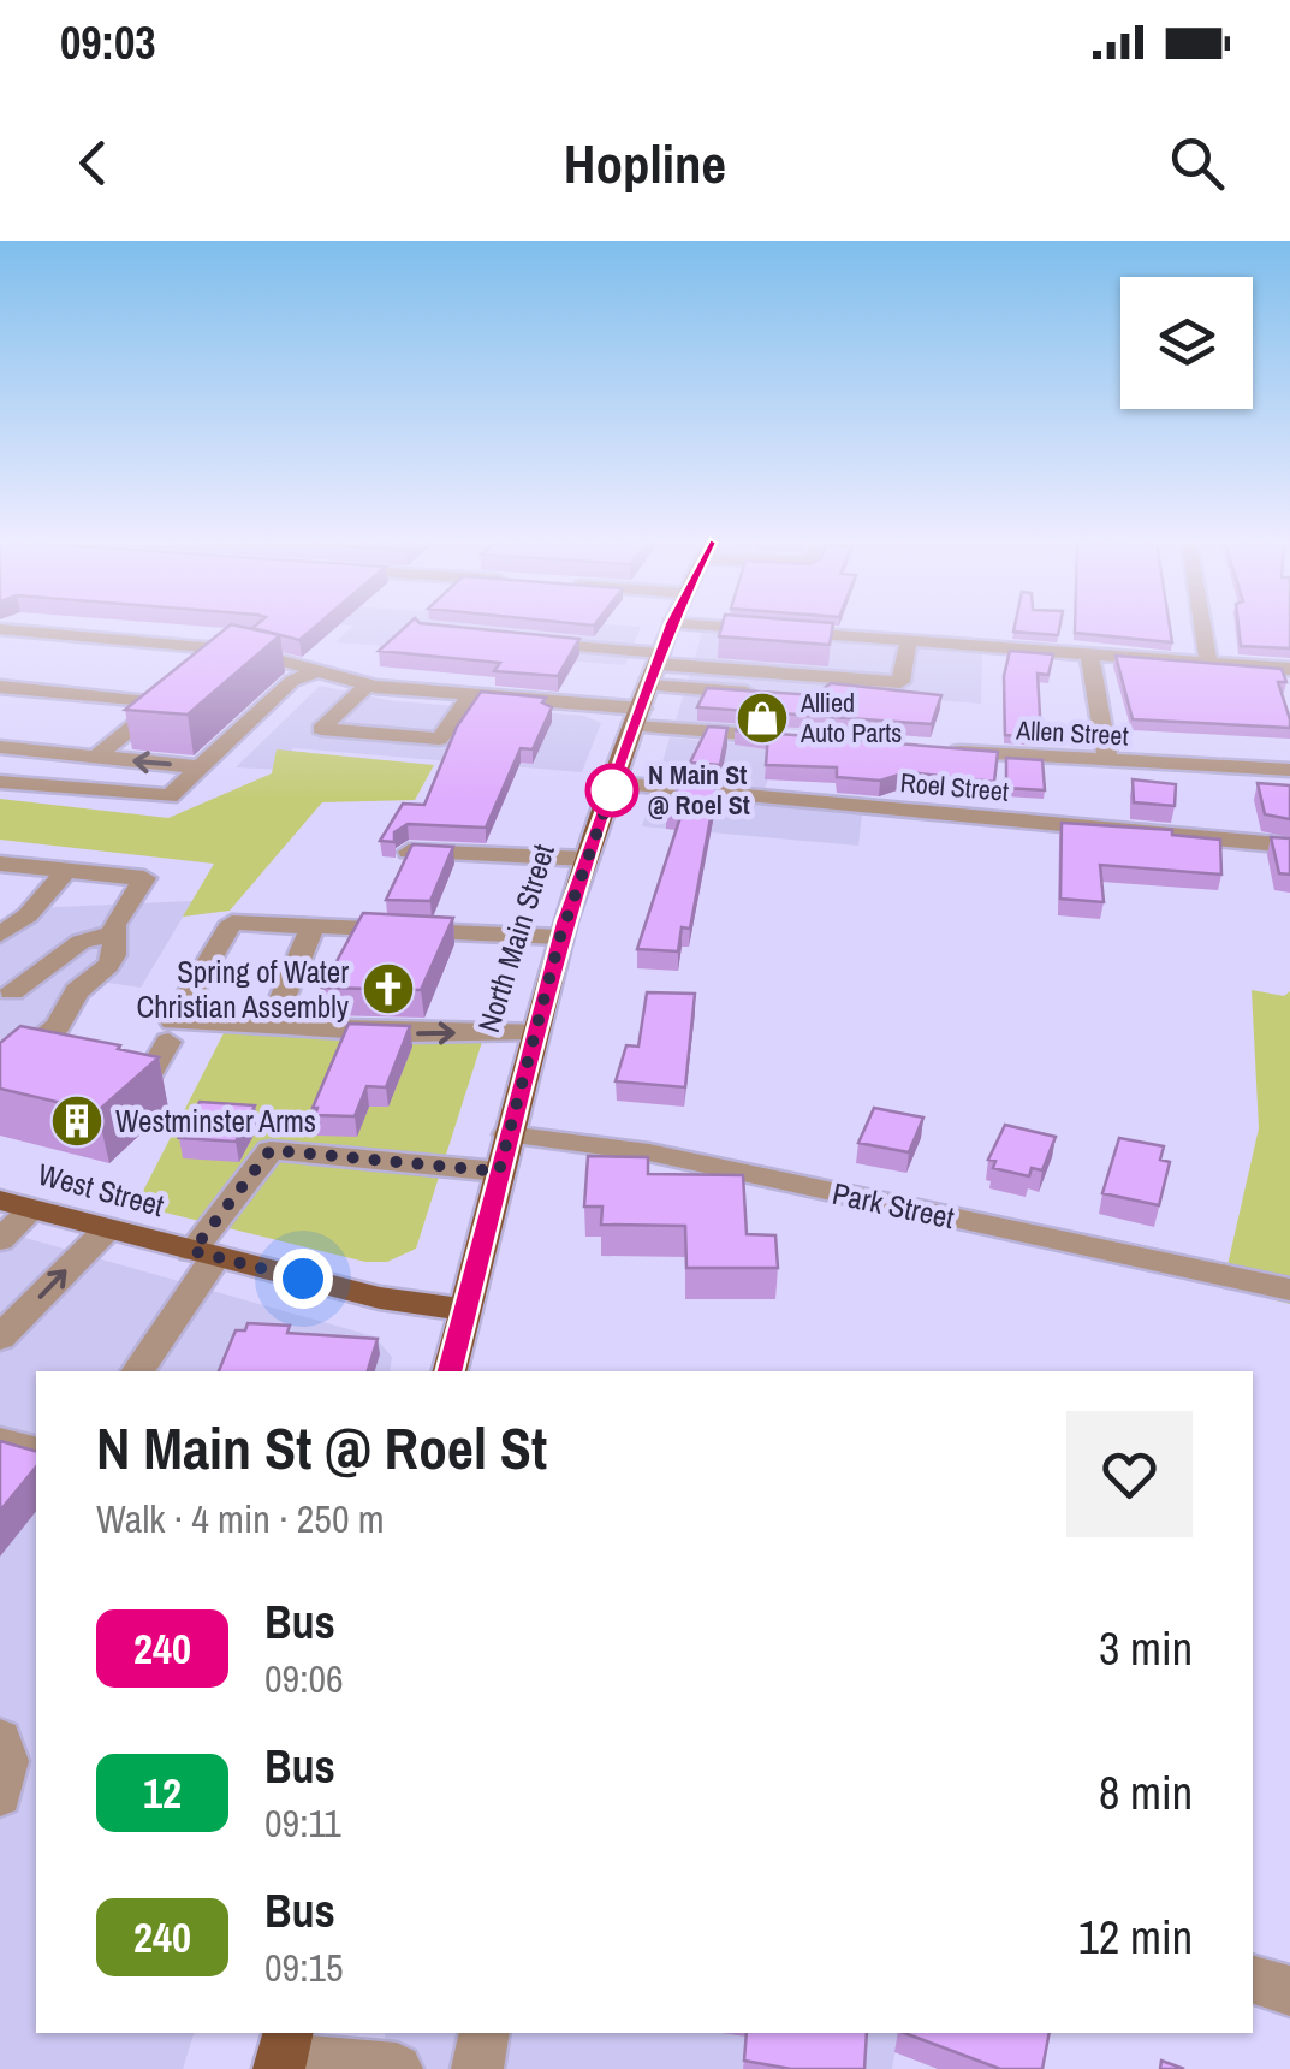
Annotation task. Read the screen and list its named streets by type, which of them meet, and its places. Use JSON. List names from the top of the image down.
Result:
{
  "streets": {
    "main road": ["North Main Street", "West Street"],
    "street": ["Allen Street", "Roel Street", "Park Street"]
  },
  "crossings": [
    ["Roel Street", "North Main Street"],
    ["North Main Street", "West Street"],
    ["North Main Street", "Park Street"]
  ],
  "places": {
    "shop": ["Allied Auto Parts"],
    "other": ["N Main St @ Roel St"],
    "church": ["Spring of Water Christian Assembly"],
    "building": ["Westminster Arms"]
  },
  "lines": ["bus line 240"],
  "page": {
    "status": "09:03",
    "header": "Hopline",
    "heading": ["N Main St @ Roel St", "Walk · 4 min · 250 m"],
    "list": [
      {
        "mark": "240",
        "name": "Bus",
        "note": "09:06",
        "value": "3 min"
      },
      {
        "mark": "12",
        "name": "Bus",
        "note": "09:11",
        "value": "8 min"
      },
      {
        "mark": "240",
        "name": "Bus",
        "note": "09:15",
        "value": "12 min"
      }
    ]
  }
}
